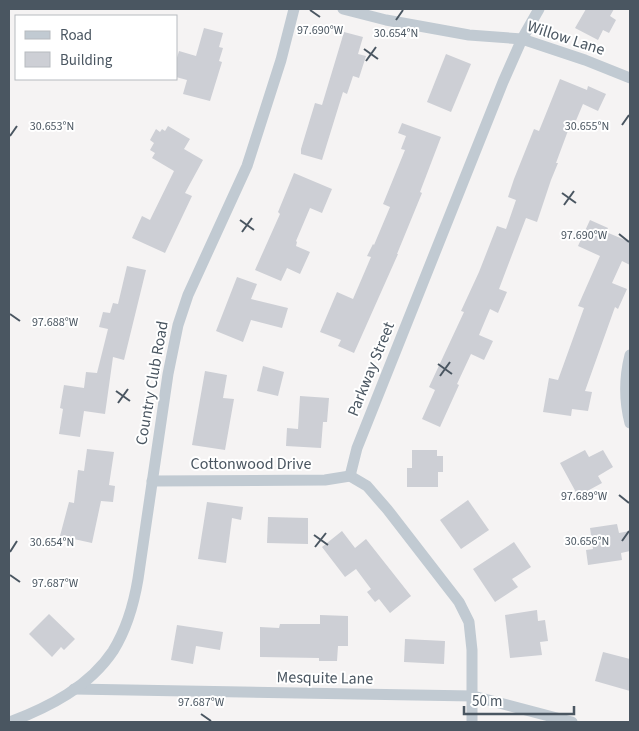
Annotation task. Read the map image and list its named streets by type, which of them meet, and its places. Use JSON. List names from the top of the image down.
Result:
{
  "streets": {
    "street": [
      "Willow Lane",
      "Parkway Street",
      "Country Club Road",
      "Cottonwood Drive",
      "Mesquite Lane"
    ]
  },
  "crossings": [
    ["Willow Lane", "Parkway Street"],
    ["Parkway Street", "Cottonwood Drive"],
    ["Country Club Road", "Cottonwood Drive"],
    ["Country Club Road", "Mesquite Lane"]
  ],
  "legend": ["Road", "Building"],
  "scale_bar": "50 m",
  "coordinates": [
    "97.690°W",
    "30.654°N",
    "30.655°N",
    "30.653°N",
    "97.688°W",
    "97.689°W",
    "30.656°N",
    "97.687°W"
  ]
}
